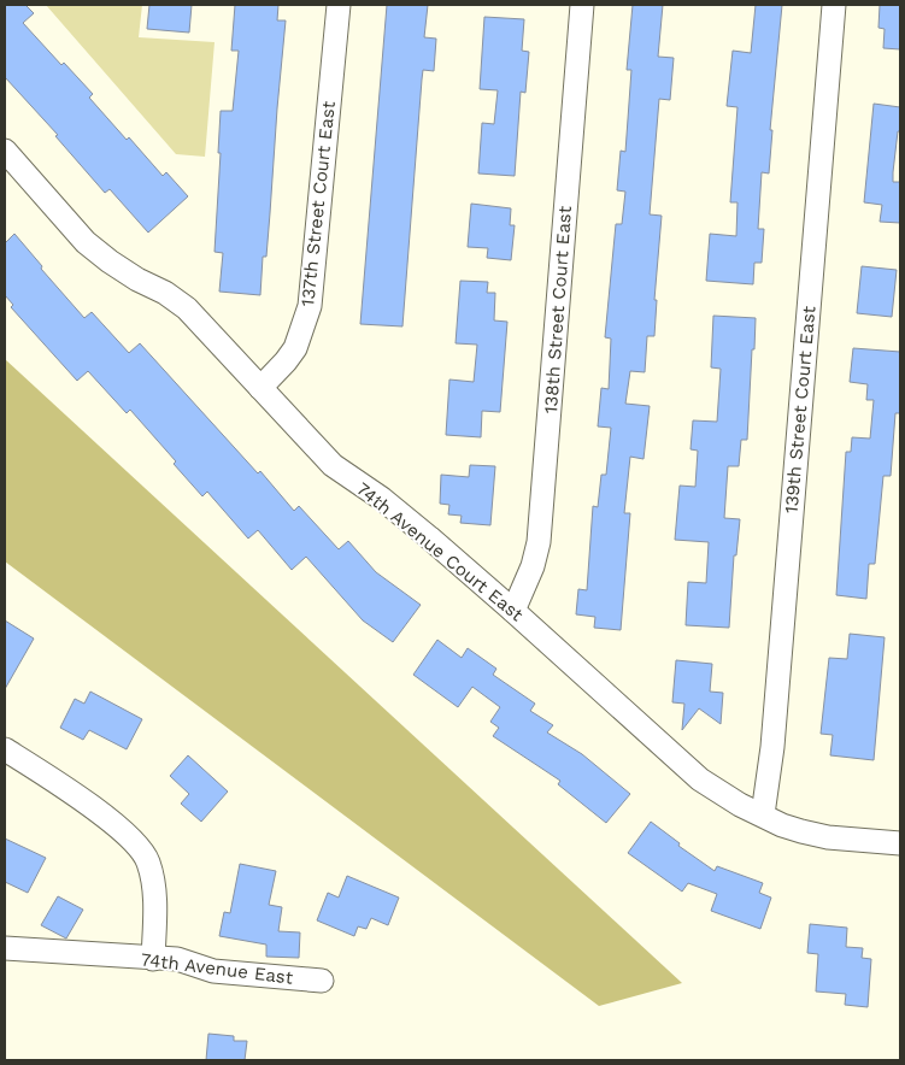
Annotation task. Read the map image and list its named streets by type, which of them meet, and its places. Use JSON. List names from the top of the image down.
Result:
{
  "streets": {
    "street": [
      "137th Street Court East",
      "138th Street Court East",
      "139th Street Court East",
      "74th Avenue Court East",
      "74th Avenue East"
    ]
  },
  "crossings": [
    ["137th Street Court East", "74th Avenue Court East"],
    ["138th Street Court East", "74th Avenue Court East"],
    ["139th Street Court East", "74th Avenue Court East"]
  ]
}
